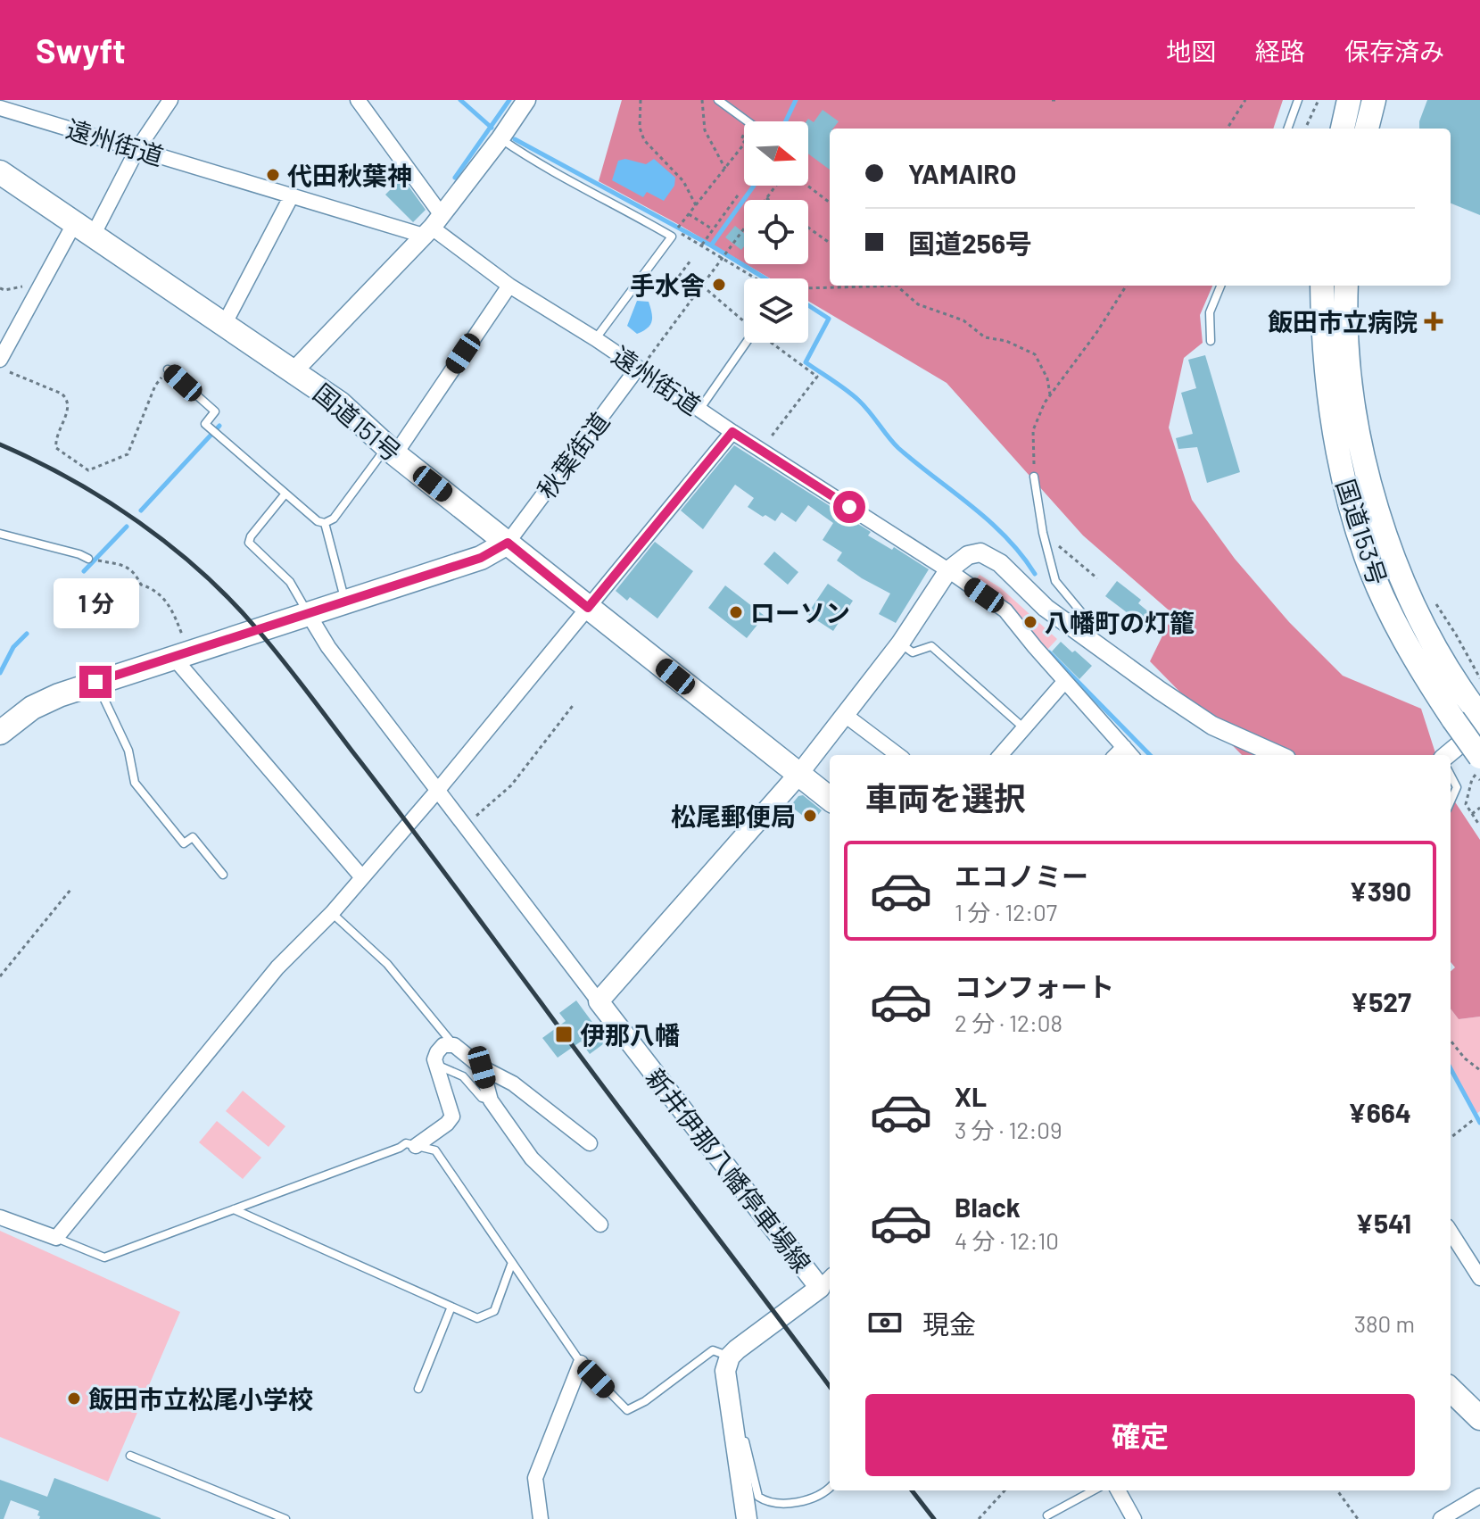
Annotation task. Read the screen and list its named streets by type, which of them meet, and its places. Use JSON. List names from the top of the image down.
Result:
{
  "streets": {
    "highway": ["国道151号", "国道153号"],
    "main road": ["新井伊那八幡停車場線"],
    "street": ["遠州街道", "秋葉街道"]
  },
  "crossings": [
    ["遠州街道", "秋葉街道"],
    ["国道151号", "秋葉街道"]
  ],
  "places": {
    "other": [
      "代田秋葉神",
      "手水舎",
      "ローソン",
      "八幡町の灯籠",
      "松尾郵便局",
      "飯田市立松尾小学校"
    ],
    "health": ["飯田市立病院"],
    "transit": ["伊那八幡"]
  },
  "north": "right",
  "page": {
    "header": "Swyft",
    "nav": ["地図", "経路", "保存済み"],
    "banner": ["YAMAIRO", "国道256号"],
    "bubble": "1 分",
    "heading": "車両を選択",
    "list": [
      {
        "name": "エコノミー",
        "note": "1 分 · 12:07",
        "value": "¥390"
      },
      {
        "name": "コンフォート",
        "note": "2 分 · 12:08",
        "value": "¥527"
      },
      {
        "name": "XL",
        "note": "3 分 · 12:09",
        "value": "¥664"
      },
      {
        "name": "Black",
        "note": "4 分 · 12:10",
        "value": "¥541"
      }
    ],
    "pay": ["現金", "380 m"],
    "buttons": "確定"
  }
}
